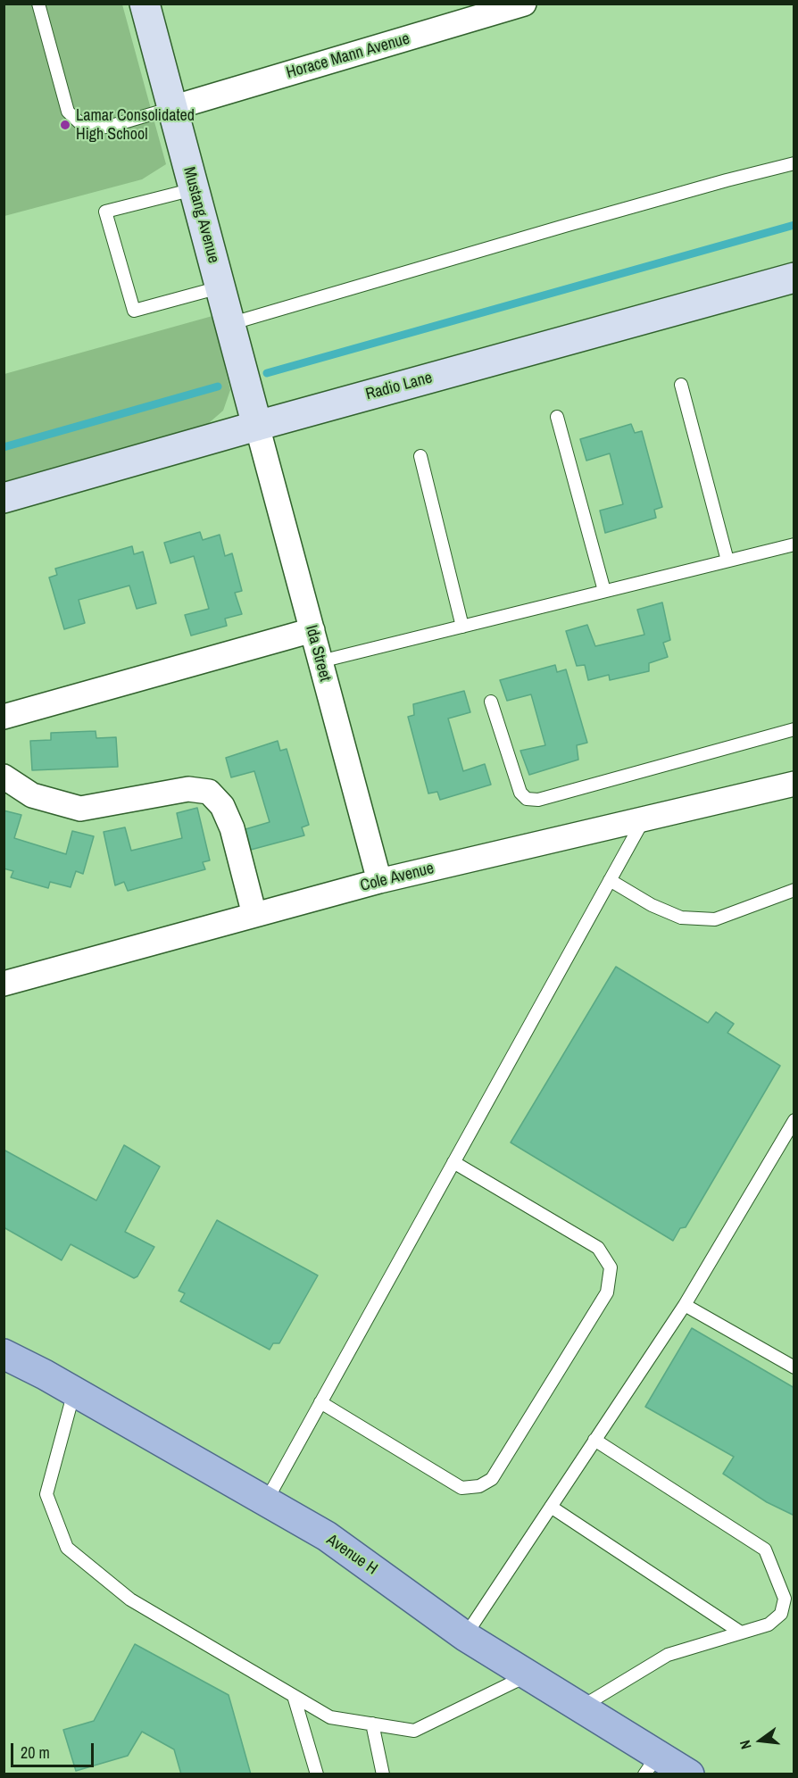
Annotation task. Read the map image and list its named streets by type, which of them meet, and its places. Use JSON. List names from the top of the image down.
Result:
{
  "streets": {
    "main road": ["Avenue H"],
    "street": [
      "Horace Mann Avenue",
      "Mustang Avenue",
      "Radio Lane",
      "Ida Street",
      "Cole Avenue"
    ]
  },
  "crossings": [
    ["Horace Mann Avenue", "Mustang Avenue"],
    ["Mustang Avenue", "Radio Lane"],
    ["Mustang Avenue", "Ida Street"],
    ["Radio Lane", "Ida Street"],
    ["Ida Street", "Cole Avenue"]
  ],
  "places": ["Lamar Consolidated High School"],
  "scale_bar": "20 m",
  "north": "left"
}
